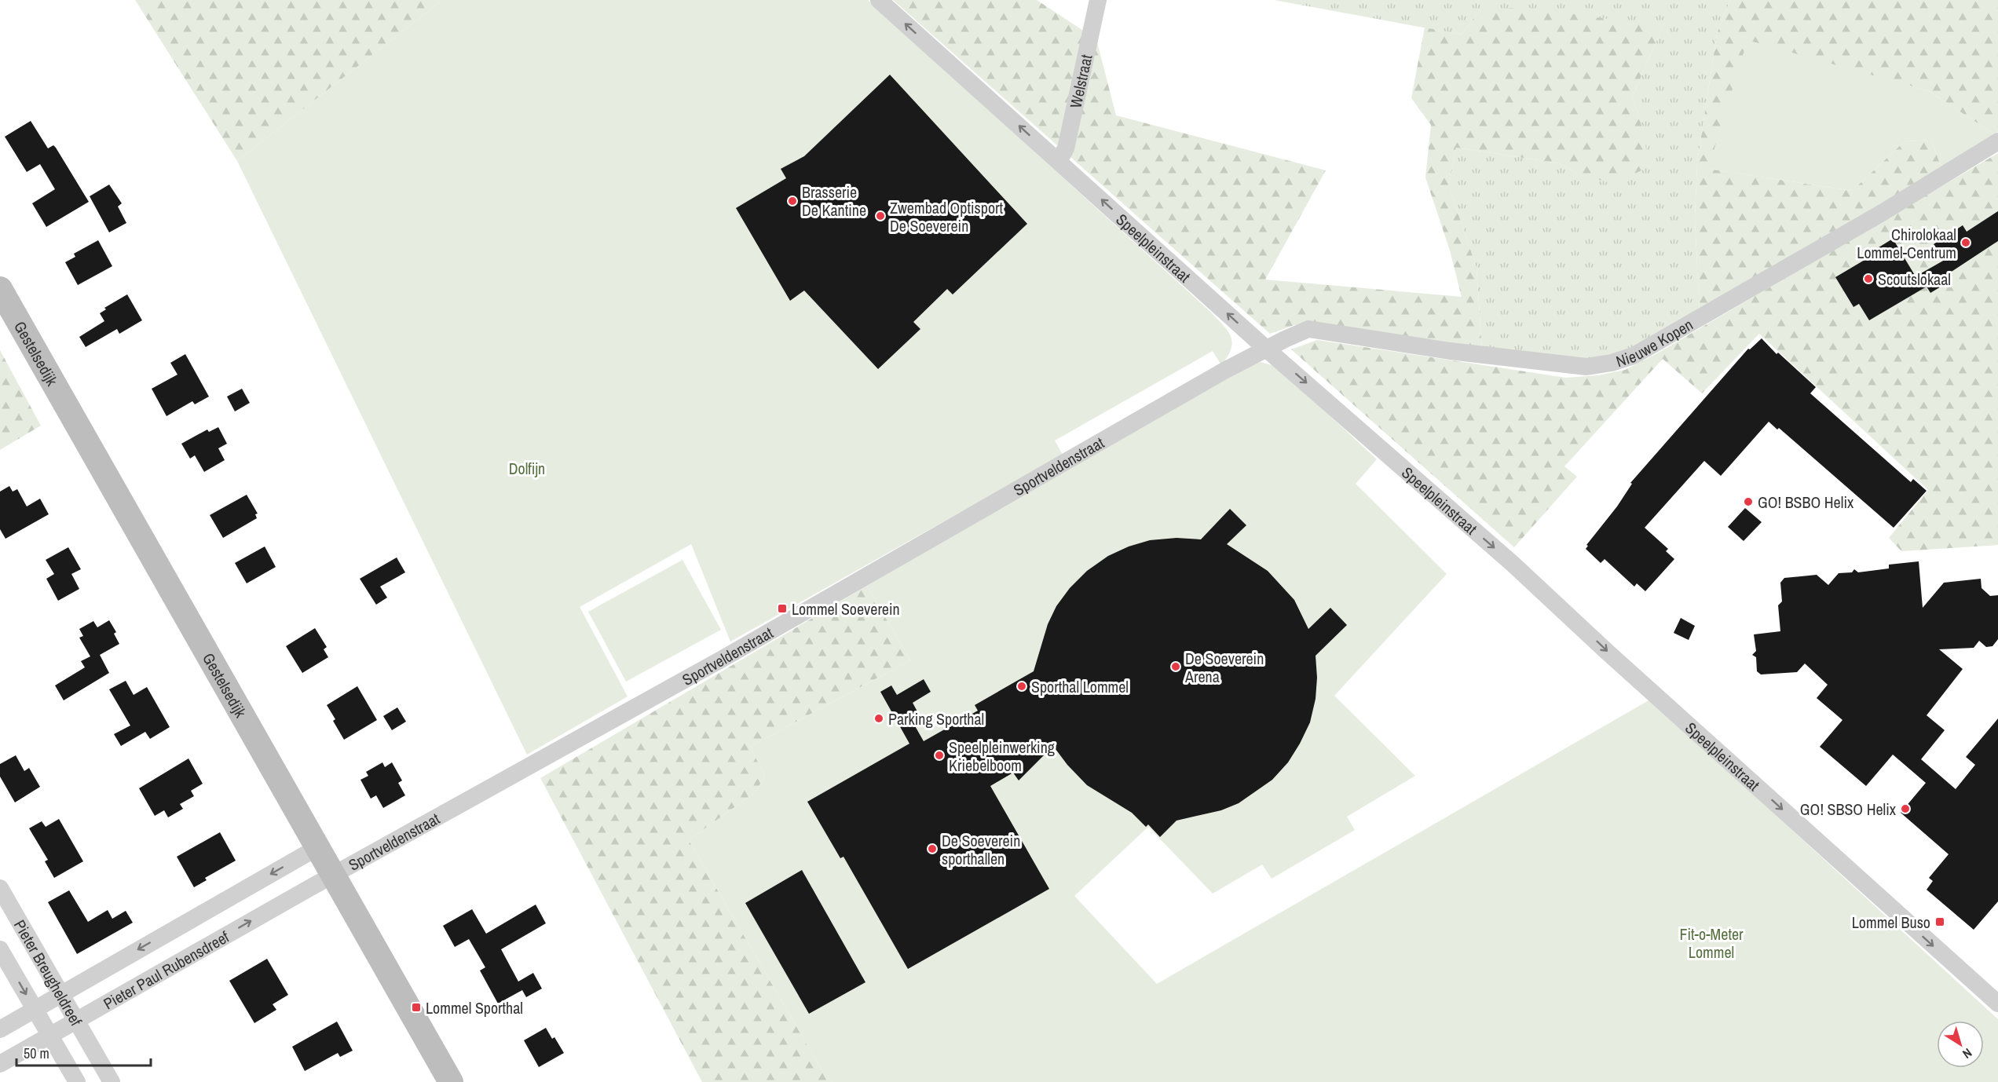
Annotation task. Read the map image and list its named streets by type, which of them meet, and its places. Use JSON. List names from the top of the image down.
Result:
{
  "streets": {
    "main road": ["Gestelsedijk"],
    "street": [
      "Welstraat",
      "Speelpleinstraat",
      "Nieuwe Kopen",
      "Sportveldenstraat",
      "Pieter Paul Rubensdreef",
      "Pieter Breugheldreef"
    ]
  },
  "crossings": [
    ["Welstraat", "Speelpleinstraat"],
    ["Speelpleinstraat", "Nieuwe Kopen"],
    ["Speelpleinstraat", "Sportveldenstraat"],
    ["Nieuwe Kopen", "Sportveldenstraat"],
    ["Gestelsedijk", "Sportveldenstraat"],
    ["Gestelsedijk", "Pieter Paul Rubensdreef"],
    ["Sportveldenstraat", "Pieter Paul Rubensdreef"],
    ["Pieter Paul Rubensdreef", "Pieter Breugheldreef"]
  ],
  "parks": ["Dolfijn", "Fit-o-Meter Lommel"],
  "places": {
    "other": [
      "Brasserie De Kantine",
      "Zwembad Optisport De Soeverein",
      "Chirolokaal Lommel-Centrum",
      "Scoutslokaal",
      "GO! BSBO Helix",
      "De Soeverein Arena",
      "Sporthal Lommel",
      "Parking Sporthal",
      "Speelpleinwerking Kriebelboom",
      "GO! SBSO Helix",
      "De Soeverein sporthallen"
    ],
    "transit": ["Lommel Soeverein", "Lommel Buso", "Lommel Sporthal"]
  },
  "scale_bar": "50 m",
  "north": "bottom right"
}
